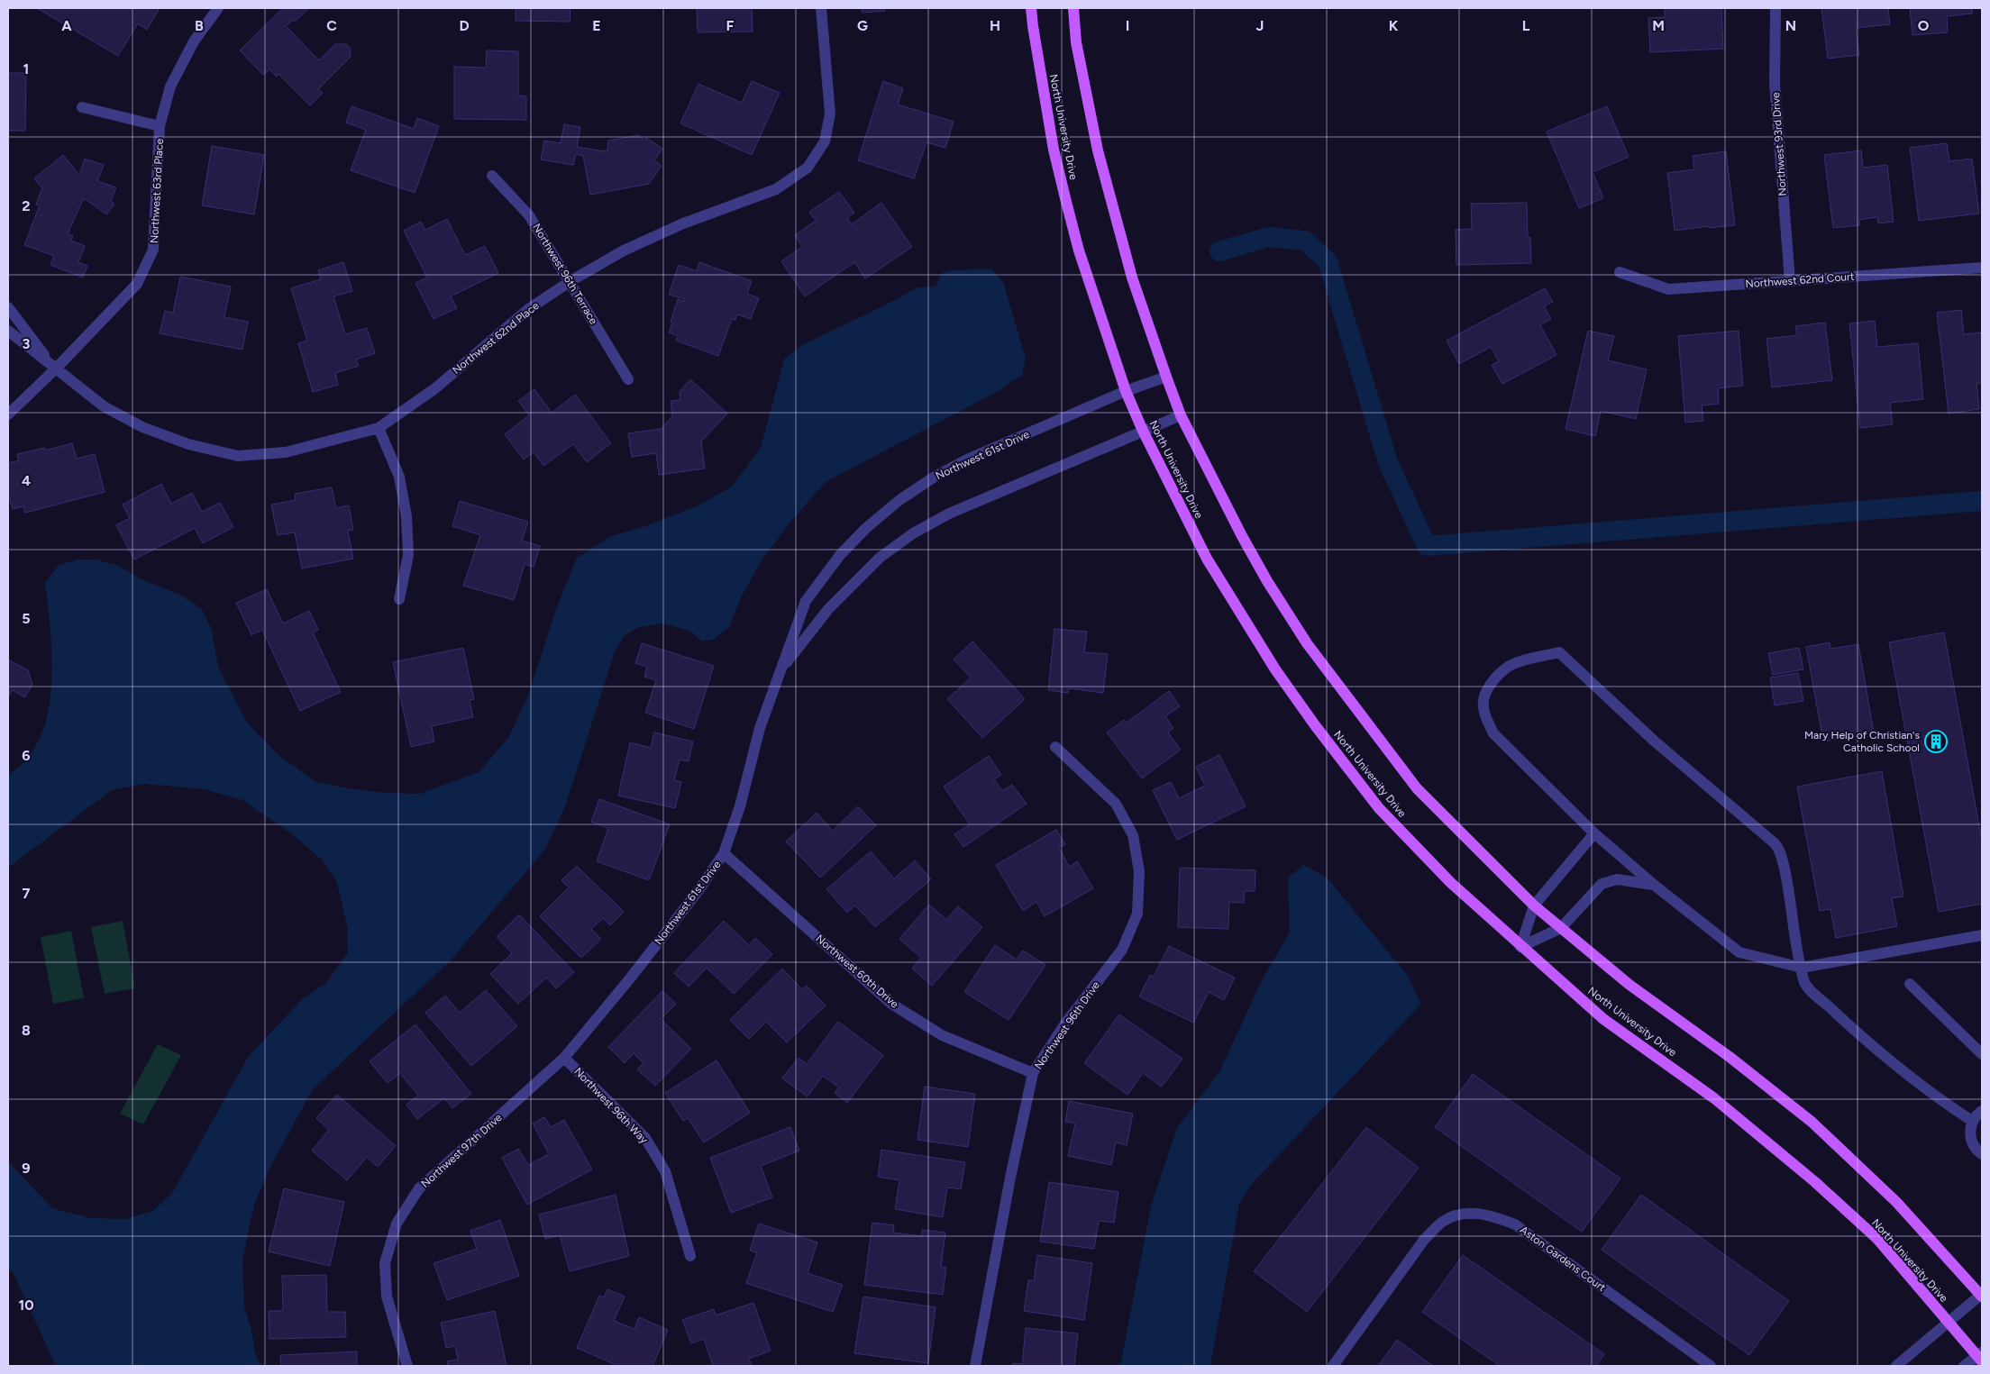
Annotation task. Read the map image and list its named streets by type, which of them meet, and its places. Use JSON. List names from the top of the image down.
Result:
{
  "streets": {
    "main road": ["North University Drive"],
    "street": [
      "Northwest 93rd Drive",
      "Northwest 63rd Place",
      "Northwest 96th Terrace",
      "Northwest 62nd Court",
      "Northwest 62nd Place",
      "Northwest 61st Drive",
      "Northwest 60th Drive",
      "Northwest 96th Drive",
      "Northwest 96th Way",
      "Northwest 97th Drive",
      "Aston Gardens Court"
    ]
  },
  "crossings": [
    ["North University Drive", "Northwest 61st Drive"],
    ["Northwest 93rd Drive", "Northwest 62nd Court"],
    ["Northwest 63rd Place", "Northwest 62nd Place"],
    ["Northwest 96th Terrace", "Northwest 62nd Place"],
    ["Northwest 61st Drive", "Northwest 60th Drive"],
    ["Northwest 61st Drive", "Northwest 96th Way"],
    ["Northwest 61st Drive", "Northwest 97th Drive"],
    ["Northwest 60th Drive", "Northwest 96th Drive"],
    ["Northwest 96th Way", "Northwest 97th Drive"]
  ],
  "places": {
    "building": ["Mary Help of Christian's Catholic School"]
  },
  "grid": {
    "columns": [
      "A",
      "B",
      "C",
      "D",
      "E",
      "F",
      "G",
      "H",
      "I",
      "J",
      "K",
      "L",
      "M",
      "N",
      "O"
    ],
    "rows": [
      "1",
      "2",
      "3",
      "4",
      "5",
      "6",
      "7",
      "8",
      "9",
      "10"
    ]
  }
}
